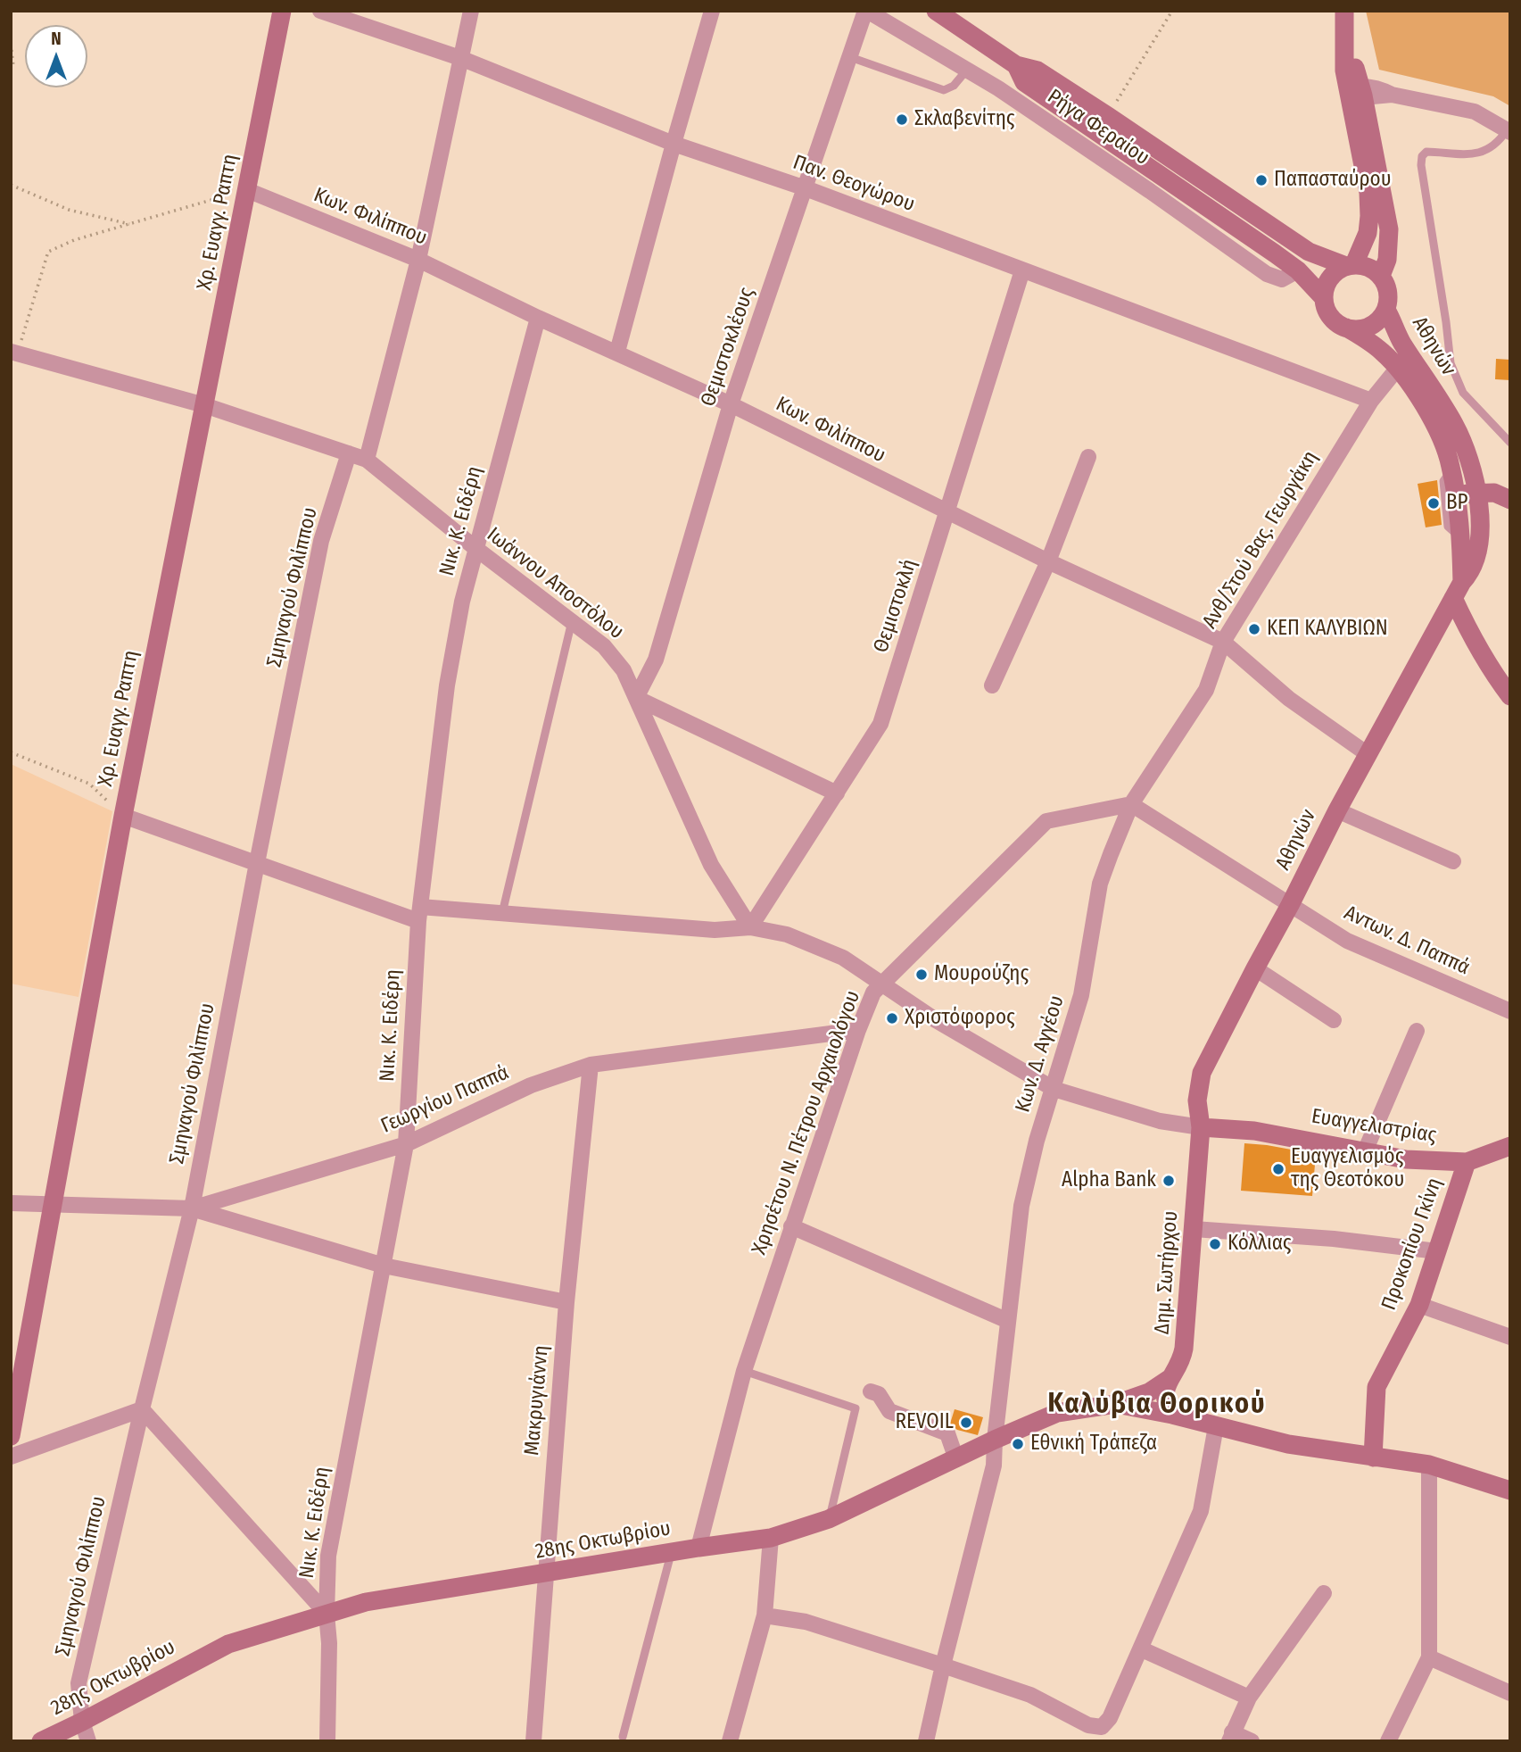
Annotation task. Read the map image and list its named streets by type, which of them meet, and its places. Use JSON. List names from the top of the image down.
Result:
{
  "streets": {
    "main road": [
      "Ρήγα Φεραίου",
      "Χρ. Ευαγγ. Ραπτη",
      "Αθηνών",
      "Ευαγγελιστρίας",
      "Προκοπίου Γκίνη",
      "Δημ. Σωτήρχου",
      "28ης Οκτωβρίου"
    ],
    "street": [
      "Παν. Θεογώρου",
      "Κων. Φιλίππου",
      "Θεμιστοκλέους",
      "Νικ. Κ. Ειδέρη",
      "Ανθ/Στού Βας. Γεωργάκη",
      "Ιωάννου Αποστόλου",
      "Σμηναγού Φιλίππου",
      "Θεμιστοκλή",
      "Αντων. Δ. Παππά",
      "Κων. Δ. Αγγέου",
      "Γεωργίου Παππά",
      "Χρησέτου Ν. Πέτρου Αρχαιολόγου",
      "Μακρυγιάννη"
    ]
  },
  "crossings": [
    ["Ρήγα Φεραίου", "Αθηνών"],
    ["Ρήγα Φεραίου", "Θεμιστοκλέους"],
    ["Παν. Θεογώρου", "Θεμιστοκλέους"],
    ["Παν. Θεογώρου", "Ανθ/Στού Βας. Γεωργάκη"],
    ["Παν. Θεογώρου", "Θεμιστοκλή"],
    ["Κων. Φιλίππου", "Χρ. Ευαγγ. Ραπτη"],
    ["Κων. Φιλίππου", "Αθηνών"],
    ["Κων. Φιλίππου", "Θεμιστοκλέους"],
    ["Κων. Φιλίππου", "Νικ. Κ. Ειδέρη"],
    ["Κων. Φιλίππου", "Ανθ/Στού Βας. Γεωργάκη"],
    ["Κων. Φιλίππου", "Θεμιστοκλή"],
    ["Χρ. Ευαγγ. Ραπτη", "Ιωάννου Αποστόλου"],
    ["Χρ. Ευαγγ. Ραπτη", "Γεωργίου Παππά"],
    ["Αθηνών", "Ανθ/Στού Βας. Γεωργάκη"],
    ["Αθηνών", "Αντων. Δ. Παππά"],
    ["Αθηνών", "Ευαγγελιστρίας"],
    ["Αθηνών", "Δημ. Σωτήρχου"],
    ["Θεμιστοκλέους", "Ιωάννου Αποστόλου"],
    ["Νικ. Κ. Ειδέρη", "Ιωάννου Αποστόλου"],
    ["Νικ. Κ. Ειδέρη", "Γεωργίου Παππά"],
    ["Νικ. Κ. Ειδέρη", "28ης Οκτωβρίου"],
    ["Ανθ/Στού Βας. Γεωργάκη", "Αντων. Δ. Παππά"],
    ["Ανθ/Στού Βας. Γεωργάκη", "Κων. Δ. Αγγέου"],
    ["Ανθ/Στού Βας. Γεωργάκη", "Χρησέτου Ν. Πέτρου Αρχαιολόγου"],
    ["Ιωάννου Αποστόλου", "Σμηναγού Φιλίππου"],
    ["Ιωάννου Αποστόλου", "Θεμιστοκλή"],
    ["Σμηναγού Φιλίππου", "Γεωργίου Παππά"],
    ["Σμηναγού Φιλίππου", "28ης Οκτωβρίου"],
    ["Αντων. Δ. Παππά", "Κων. Δ. Αγγέου"],
    ["Αντων. Δ. Παππά", "Χρησέτου Ν. Πέτρου Αρχαιολόγου"],
    ["Κων. Δ. Αγγέου", "Χρησέτου Ν. Πέτρου Αρχαιολόγου"],
    ["Κων. Δ. Αγγέου", "28ης Οκτωβρίου"],
    ["Γεωργίου Παππά", "Χρησέτου Ν. Πέτρου Αρχαιολόγου"],
    ["Γεωργίου Παππά", "Μακρυγιάννη"],
    ["Χρησέτου Ν. Πέτρου Αρχαιολόγου", "28ης Οκτωβρίου"],
    ["Ευαγγελιστρίας", "Προκοπίου Γκίνη"],
    ["Ευαγγελιστρίας", "Δημ. Σωτήρχου"],
    ["Δημ. Σωτήρχου", "28ης Οκτωβρίου"],
    ["Μακρυγιάννη", "28ης Οκτωβρίου"]
  ],
  "districts": ["Καλύβια Θορικού"],
  "places": [
    "Σκλαβενίτης",
    "Παπασταύρου",
    "BP",
    "ΚΕΠ ΚΑΛΥΒΙΩΝ",
    "Μουρούζης",
    "Χριστόφορος",
    "Ευαγγελισμός της Θεοτόκου",
    "Alpha Bank",
    "Κόλλιας",
    "REVOIL",
    "Εθνική Τράπεζα"
  ],
  "north": "top"
}
